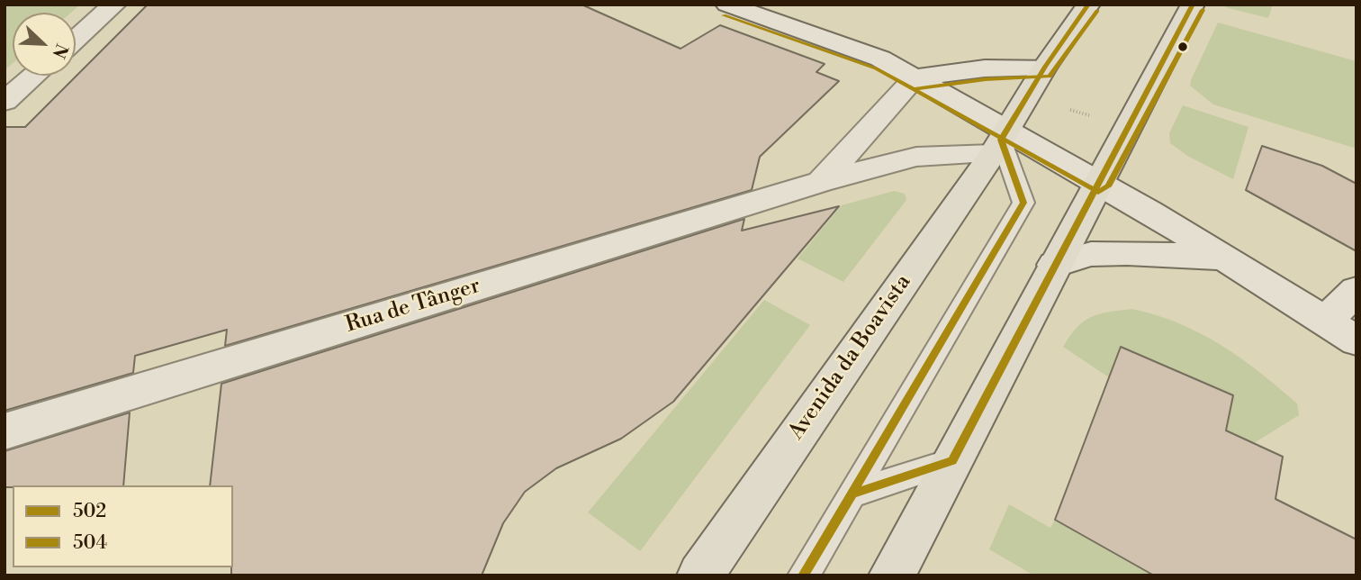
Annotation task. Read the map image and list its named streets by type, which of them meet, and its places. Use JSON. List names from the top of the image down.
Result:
{
  "streets": {
    "main road": ["Avenida da Boavista"],
    "street": ["Rua de Tânger"]
  },
  "crossings": [
    ["Rua de Tânger", "Avenida da Boavista"]
  ],
  "lines": ["transit line 502", "transit line 504"],
  "legend": ["502", "504"],
  "north": "bottom right"
}
